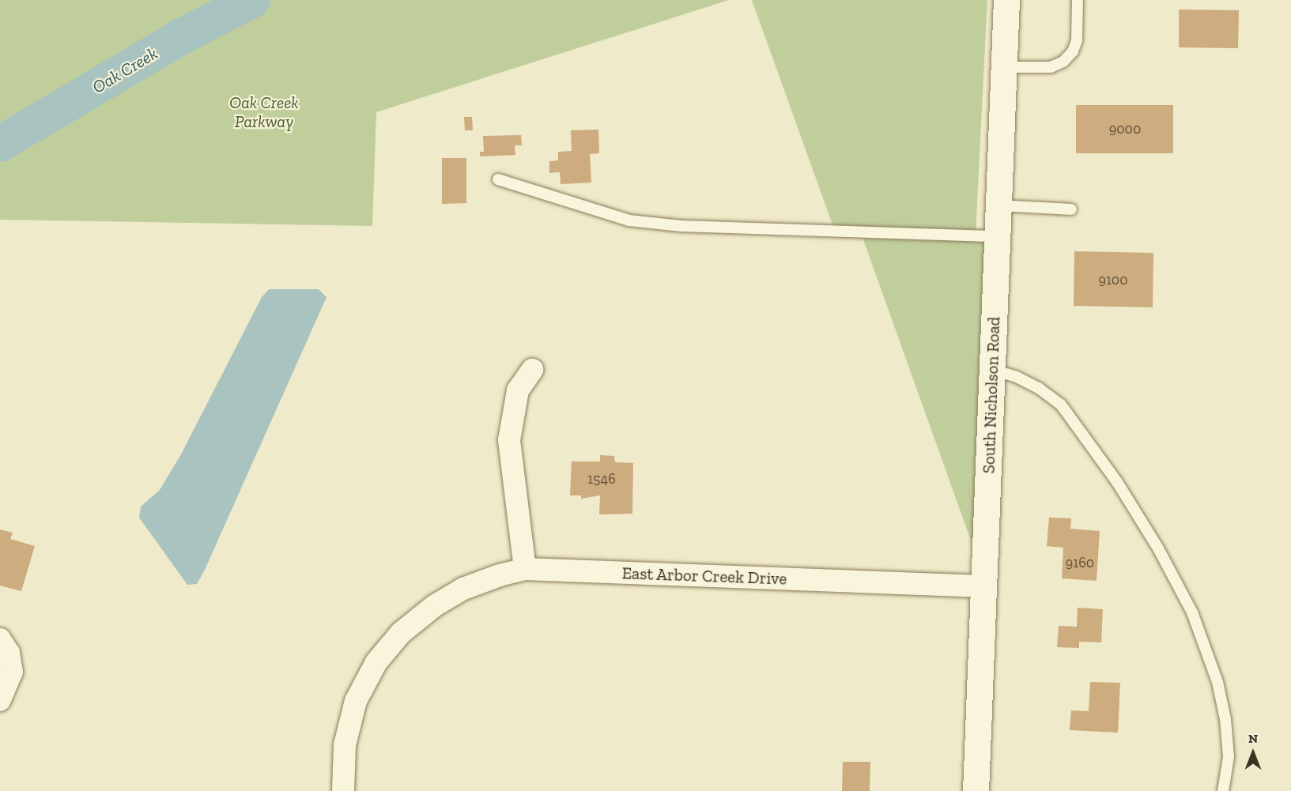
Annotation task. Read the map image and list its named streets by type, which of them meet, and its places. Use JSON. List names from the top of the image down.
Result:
{
  "streets": {
    "street": ["South Nicholson Road", "East Arbor Creek Drive"]
  },
  "crossings": [
    ["South Nicholson Road", "East Arbor Creek Drive"]
  ],
  "water": ["Oak Creek"],
  "parks": ["Oak Creek Parkway"],
  "house_numbers": [
    "9000",
    "9100",
    "1546",
    "9160"
  ],
  "north": "top"
}
